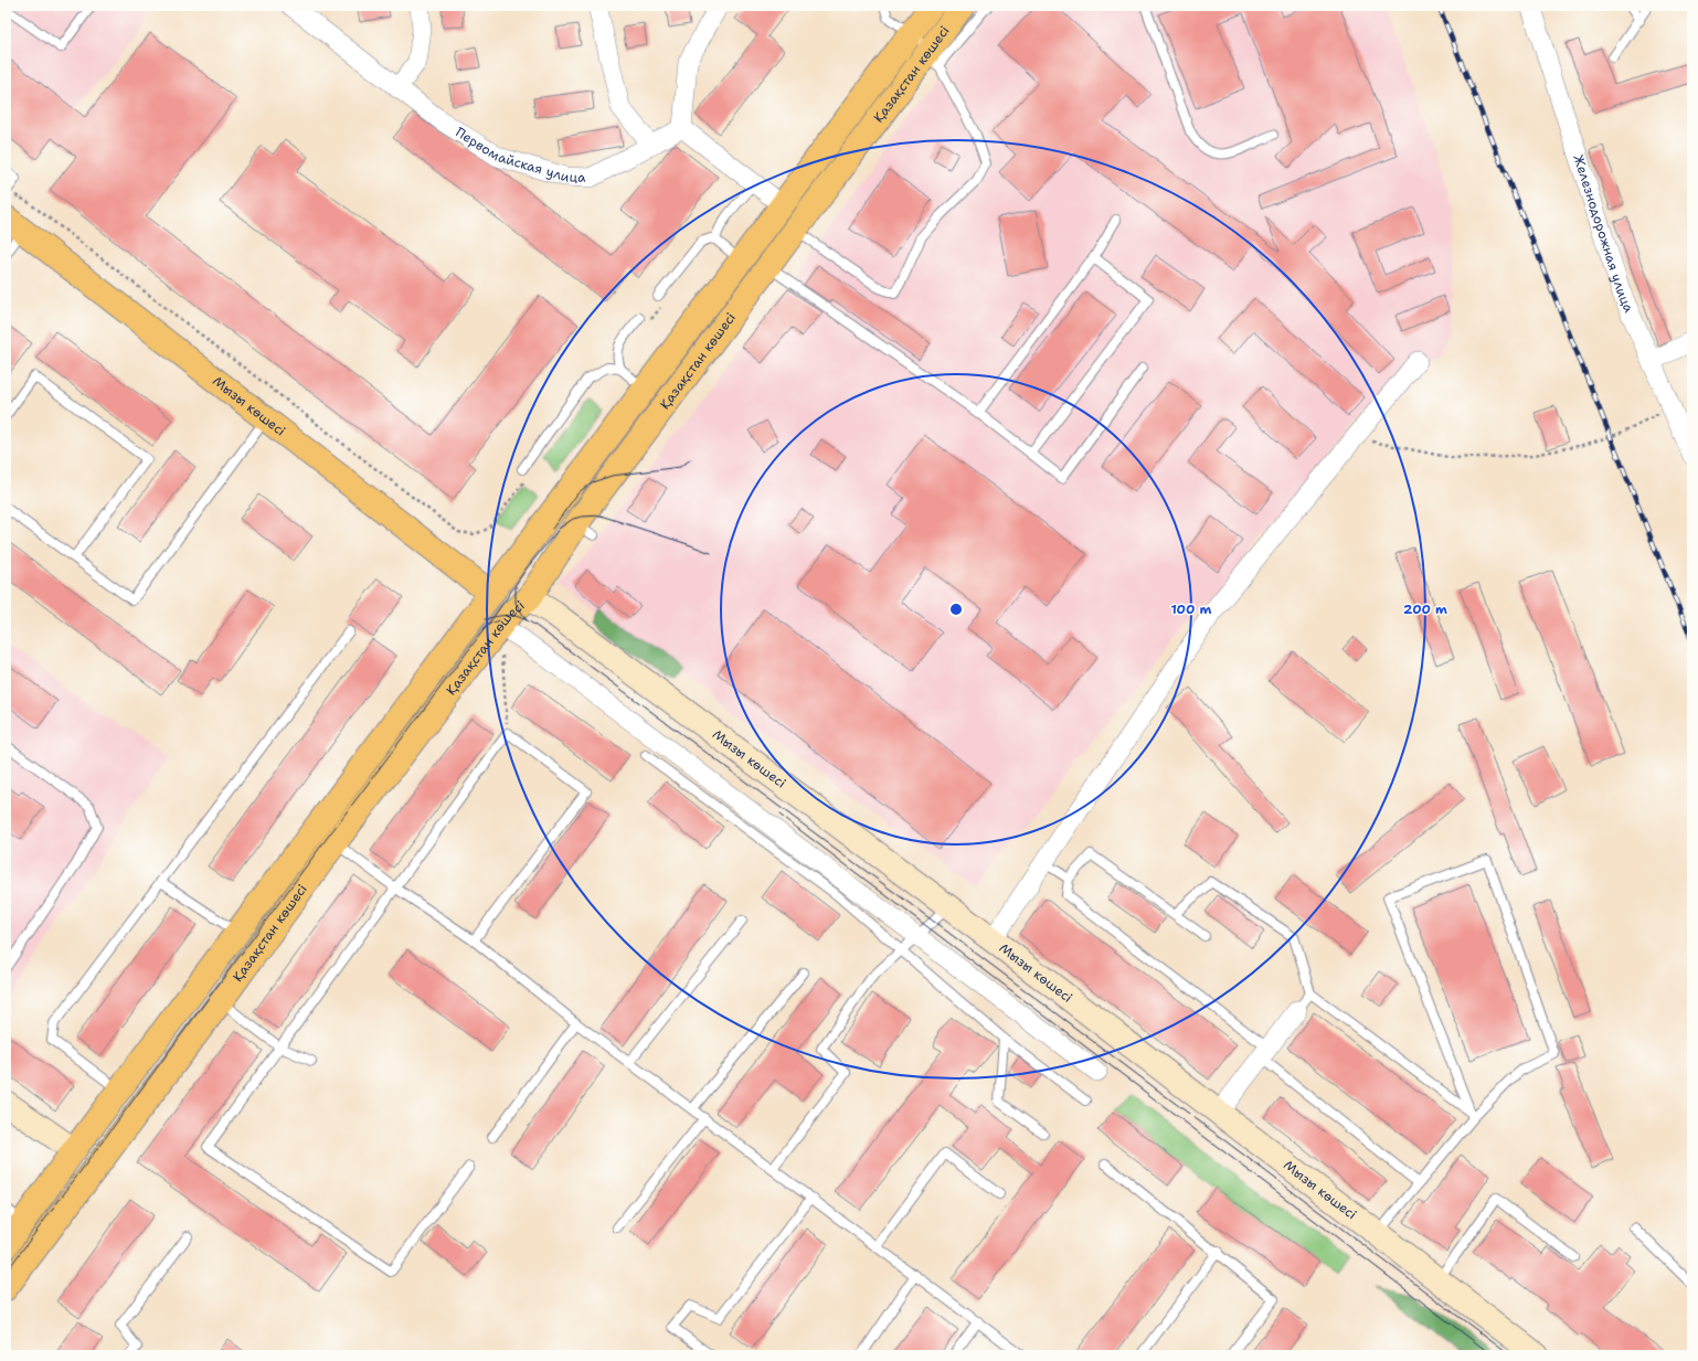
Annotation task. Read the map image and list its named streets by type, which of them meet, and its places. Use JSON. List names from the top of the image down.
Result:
{
  "streets": {
    "main road": ["Қазақстан көшесі", "Мызы көшесі"],
    "street": ["Первомайская улица", "Железнодорожная улица"]
  },
  "crossings": [
    ["Қазақстан көшесі", "Мызы көшесі"]
  ],
  "rings": ["100 m", "200 m"]
}
